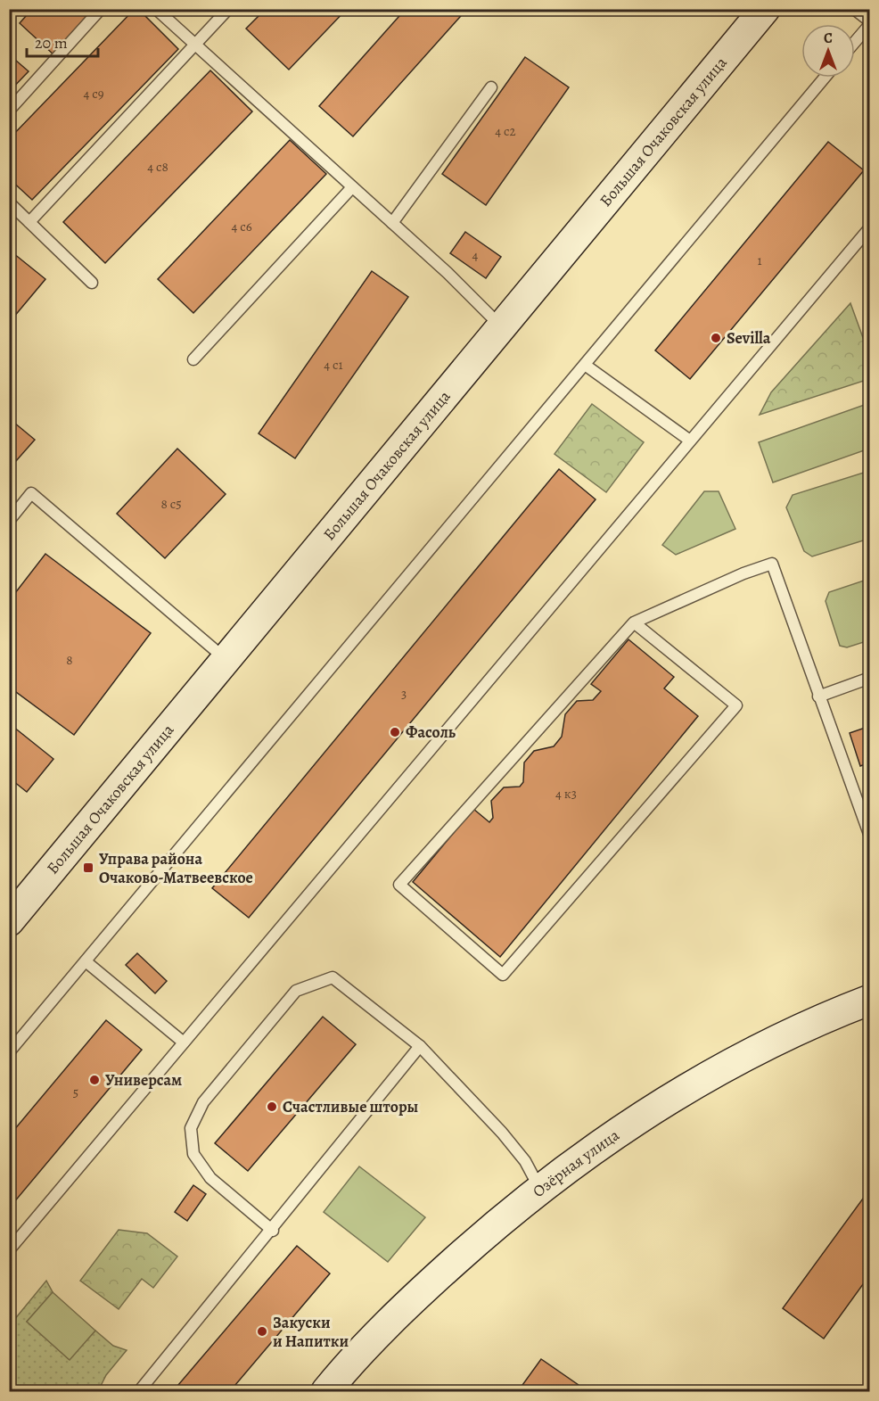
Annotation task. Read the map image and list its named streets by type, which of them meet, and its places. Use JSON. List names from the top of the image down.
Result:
{
  "streets": {
    "street": ["Большая Очаковская улица", "Озёрная улица"]
  },
  "places": {
    "other": [
      "Sevilla",
      "Фасоль",
      "Универсам",
      "Счастливые шторы",
      "Закуски и Напитки"
    ],
    "transit": ["Управа района Очаково-Матвеевское"]
  },
  "house_numbers": [
    "4 с9",
    "4 с2",
    "4 с8",
    "4 с6",
    "4",
    "1",
    "4 с1",
    "8 с5",
    "8",
    "3",
    "4 к3",
    "5"
  ],
  "scale_bar": "20 m",
  "north": "top"
}
